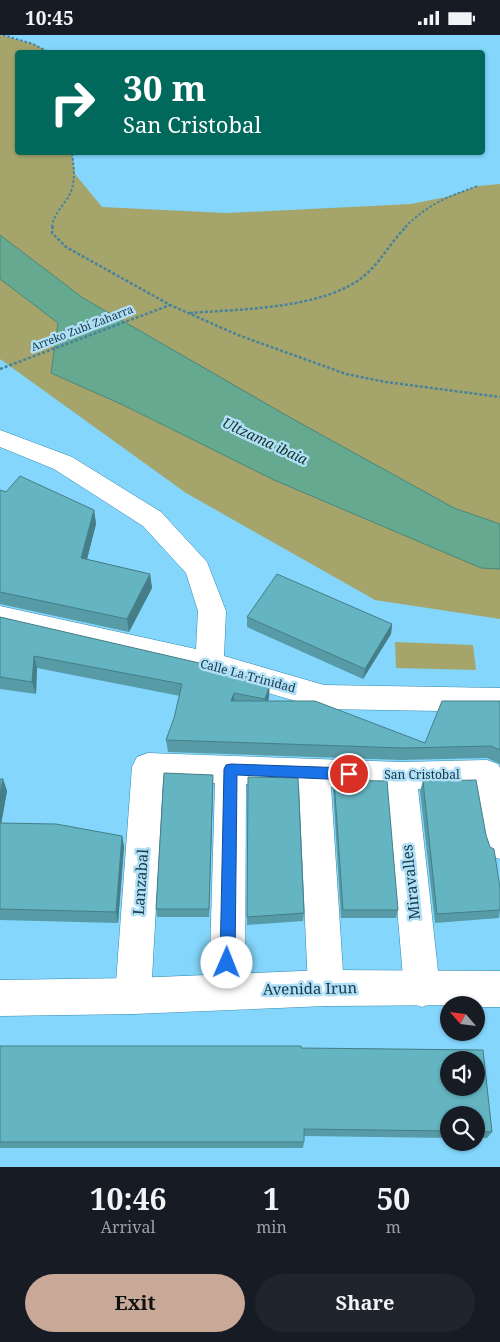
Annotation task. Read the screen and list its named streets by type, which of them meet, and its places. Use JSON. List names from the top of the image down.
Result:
{
  "streets": {
    "street": [
      "Calle La Trinidad",
      "San Cristobal",
      "Lanzabal",
      "Miravalles",
      "Avenida Irun"
    ],
    "path": ["Arreko Zubi Zaharra"]
  },
  "crossings": [
    ["San Cristobal", "Lanzabal"],
    ["San Cristobal", "Miravalles"],
    ["Lanzabal", "Avenida Irun"],
    ["Miravalles", "Avenida Irun"]
  ],
  "water": ["Ultzama ibaia"],
  "north": "top left",
  "page": {
    "status": "10:45",
    "turn": ["30 m", "San Cristobal"],
    "eta": [
      "10:46",
      "Arrival",
      "1",
      "min",
      "50",
      "m"
    ],
    "buttons": ["Exit", "Share"]
  }
}
